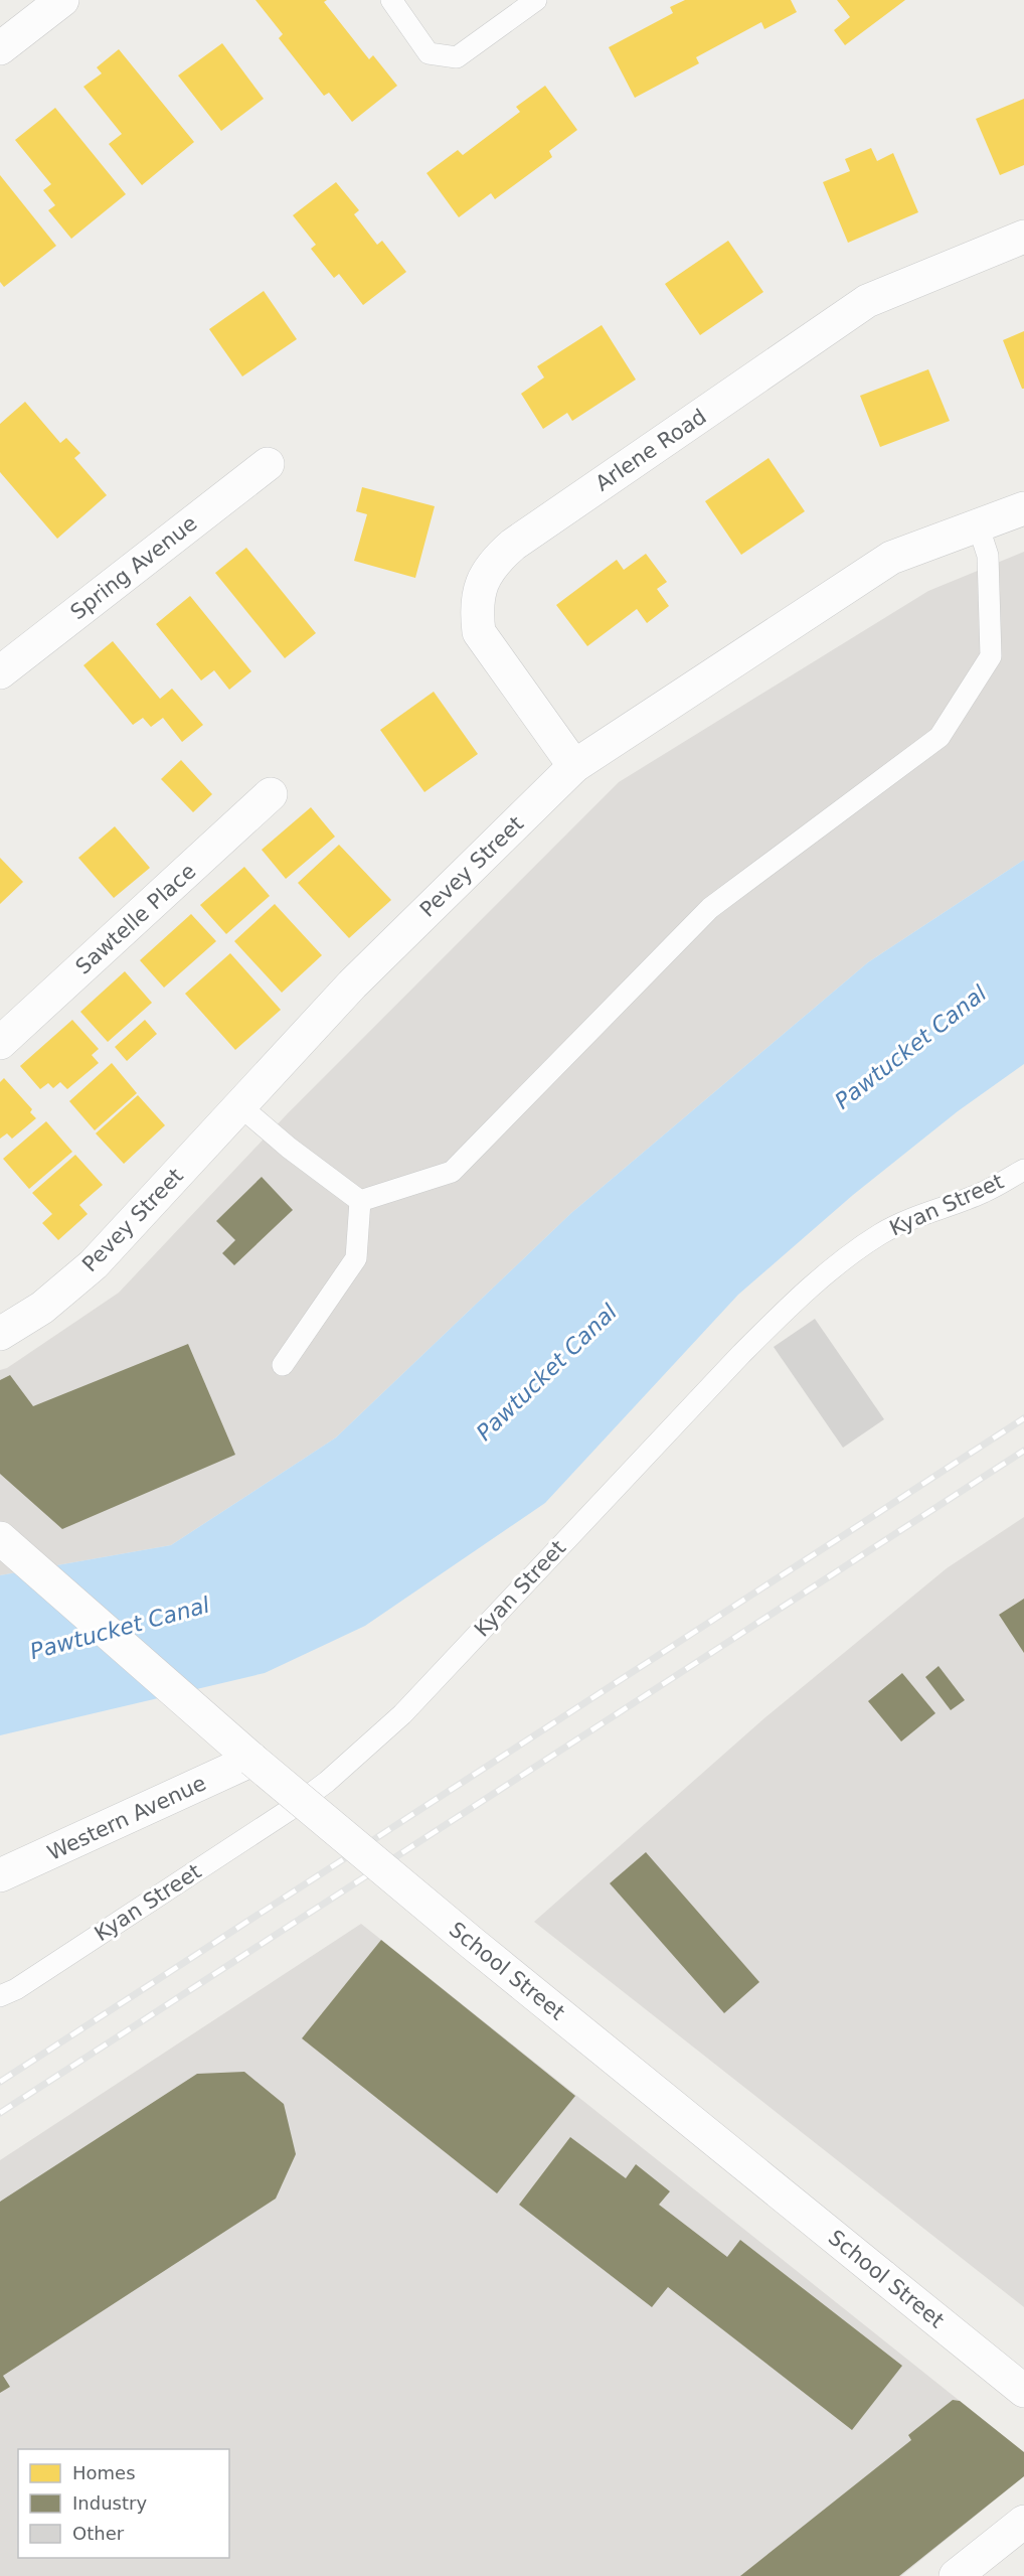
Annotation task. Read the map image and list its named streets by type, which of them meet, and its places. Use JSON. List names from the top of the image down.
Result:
{
  "streets": {
    "street": [
      "Arlene Road",
      "Spring Avenue",
      "Pevey Street",
      "Sawtelle Place",
      "Western Avenue",
      "School Street"
    ],
    "lane": ["Kyan Street"]
  },
  "crossings": [
    ["Arlene Road", "Pevey Street"],
    ["Western Avenue", "School Street"]
  ],
  "water": ["Pawtucket Canal"],
  "legend": ["Homes", "Industry", "Other"]
}
